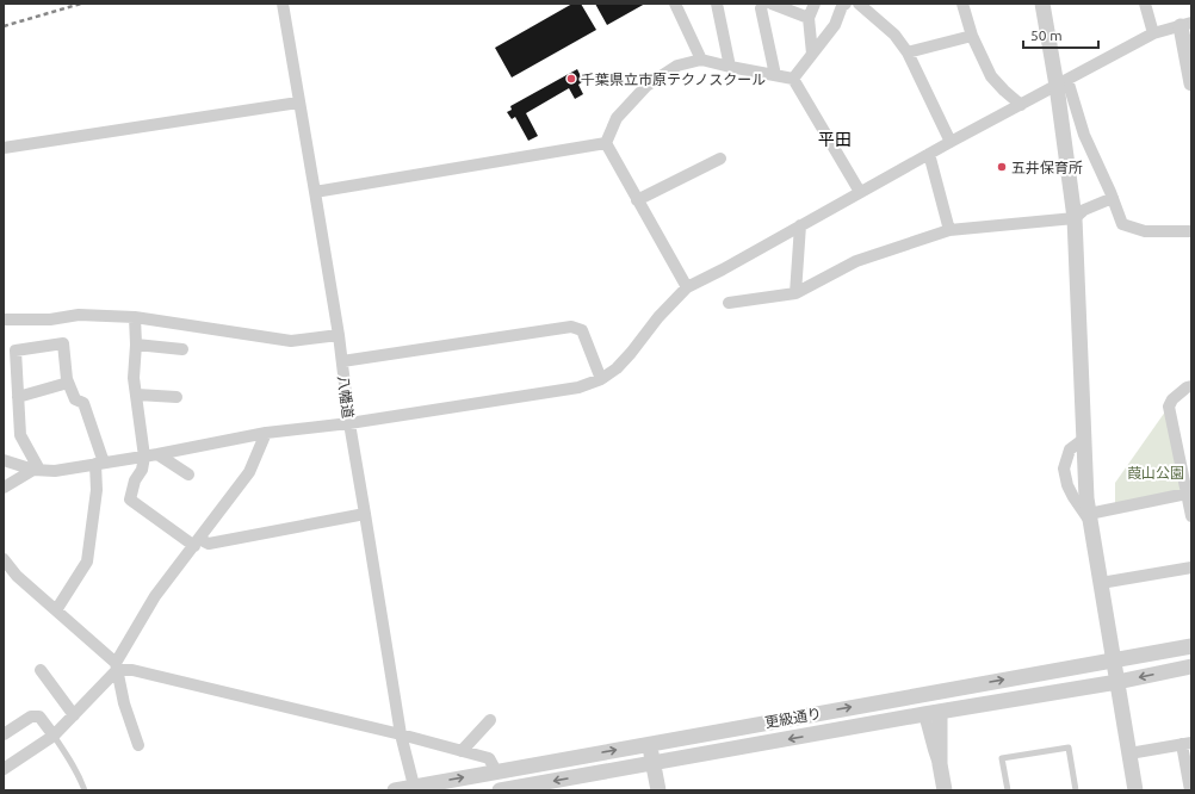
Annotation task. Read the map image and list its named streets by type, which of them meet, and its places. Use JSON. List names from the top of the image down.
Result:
{
  "streets": {
    "street": ["八幡道", "更級通り"]
  },
  "crossings": [
    ["八幡道", "更級通り"]
  ],
  "districts": ["平田"],
  "parks": ["葭山公園"],
  "places": ["千葉県立市原テクノスクール", "五井保育所"],
  "scale_bar": "50 m"
}
